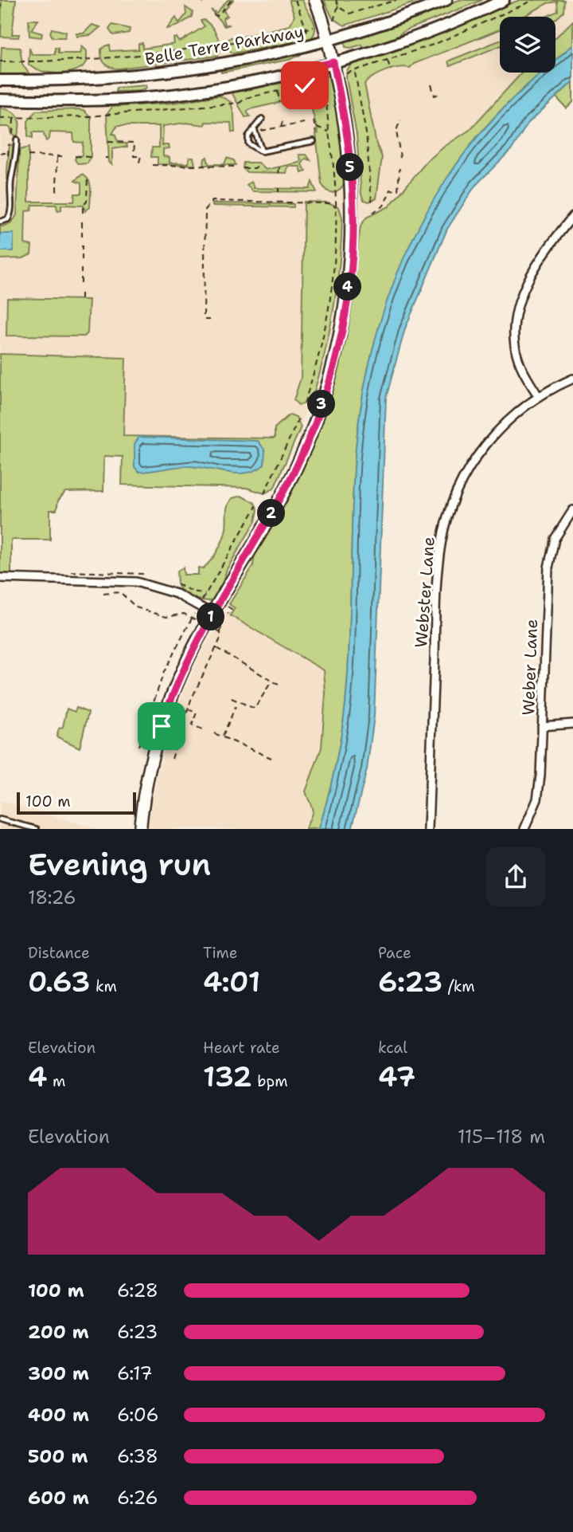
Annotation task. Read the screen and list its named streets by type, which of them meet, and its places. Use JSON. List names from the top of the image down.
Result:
{
  "streets": {
    "main road": ["Belle Terre Parkway"],
    "street": ["Webster Lane", "Weber Lane"]
  },
  "scale_bar": "100 m",
  "page": {
    "pins": [
      "5",
      "4",
      "3",
      "2",
      "1"
    ],
    "scale": "100 m",
    "heading": ["Evening run", "18:26"],
    "stats": [
      ["Distance", "0.63 km"],
      ["Time", "4:01"],
      ["Pace", "6:23 /km"],
      ["Elevation", "4 m"],
      ["Heart rate", "132 bpm"],
      ["kcal", "47"]
    ],
    "chart": ["Elevation", "115–118 m"],
    "list": [
      {
        "name": "100 m",
        "note": "6:28"
      },
      {
        "name": "200 m",
        "note": "6:23"
      },
      {
        "name": "300 m",
        "note": "6:17"
      },
      {
        "name": "400 m",
        "note": "6:06"
      },
      {
        "name": "500 m",
        "note": "6:38"
      },
      {
        "name": "600 m",
        "note": "6:26"
      }
    ]
  }
}
